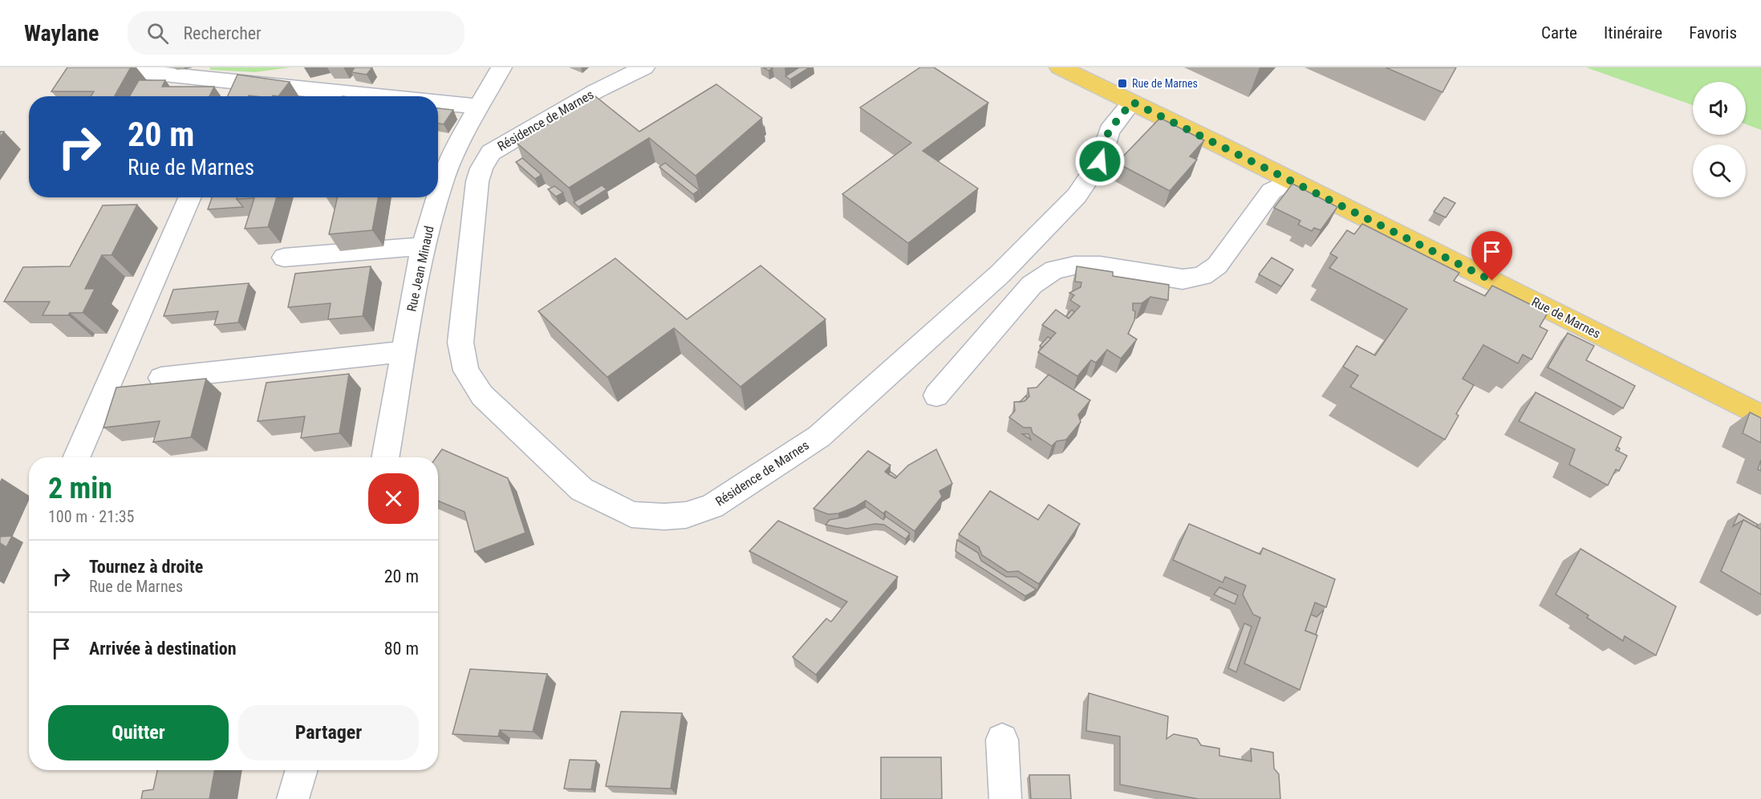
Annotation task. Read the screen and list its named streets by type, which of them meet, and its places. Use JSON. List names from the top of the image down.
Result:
{
  "streets": {
    "main road": ["Rue de Marnes"],
    "street": ["Résidence de Marnes", "Rue Jean Minaud"]
  },
  "crossings": [
    ["Résidence de Marnes", "Rue de Marnes"]
  ],
  "places": {
    "transit": ["Rue de Marnes"]
  },
  "page": {
    "header": "Waylane",
    "search": "Rechercher",
    "nav": ["Carte", "Itinéraire", "Favoris"],
    "turn": ["20 m", "Rue de Marnes"],
    "heading": ["2 min", "100 m · 21:35"],
    "list": [
      {
        "name": "Tournez à droite",
        "note": "Rue de Marnes",
        "value": "20 m"
      },
      {
        "name": "Arrivée à destination",
        "value": "80 m"
      }
    ],
    "buttons": ["Quitter", "Partager"]
  }
}
